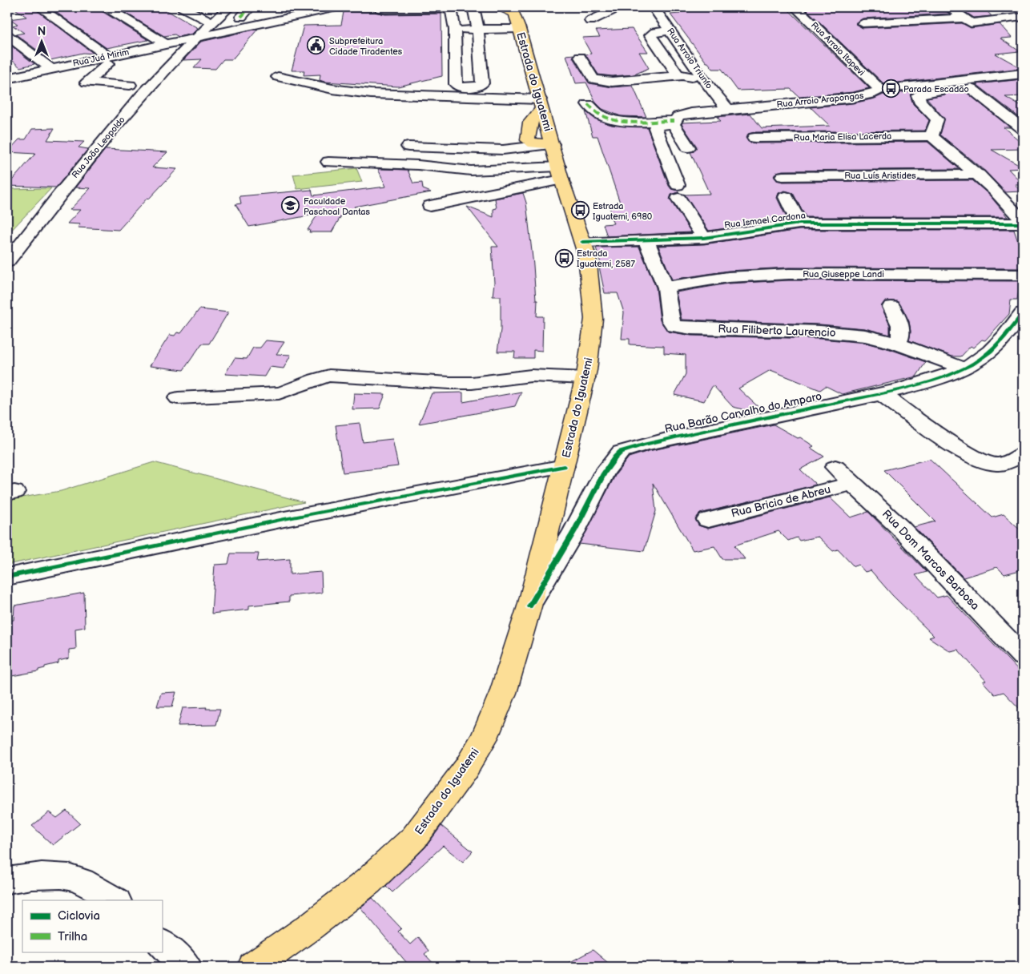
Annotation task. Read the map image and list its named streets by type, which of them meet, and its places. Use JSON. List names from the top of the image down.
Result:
{
  "streets": {
    "main road": ["Estrada do Iguatemi"],
    "street": [
      "Rua Arroio Itapevi",
      "Rua Juá Mirim",
      "Rua Arroio Triunfo",
      "Rua Arroio Arapongas",
      "Rua Maria Elisa Lacerda",
      "Rua João Leopoldo",
      "Rua Luís Aristides",
      "Rua Ismael Cardona",
      "Rua Giuseppe Landi",
      "Rua Filiberto Laurencio",
      "Rua Barão Carvalho do Amparo",
      "Rua Bricio de Abreu",
      "Rua Dom Marcos Barbosa"
    ]
  },
  "crossings": [
    ["Rua Arroio Itapevi", "Rua Arroio Arapongas"],
    ["Rua Juá Mirim", "Rua João Leopoldo"],
    ["Rua Arroio Triunfo", "Rua Arroio Arapongas"],
    ["Estrada do Iguatemi", "Rua Ismael Cardona"],
    ["Estrada do Iguatemi", "Rua Barão Carvalho do Amparo"],
    ["Rua Ismael Cardona", "Rua Filiberto Laurencio"],
    ["Rua Giuseppe Landi", "Rua Filiberto Laurencio"],
    ["Rua Filiberto Laurencio", "Rua Barão Carvalho do Amparo"],
    ["Rua Bricio de Abreu", "Rua Dom Marcos Barbosa"]
  ],
  "places": {
    "public building": ["Subprefeitura Cidade Tiradentes"],
    "bus stop": ["Parada Escadão", "Estrada Iguatemi, 6980", "Estrada Iguatemi, 2587"],
    "school or university": ["Faculdade Paschoal Dantas"]
  },
  "legend": ["Ciclovia", "Trilha"],
  "north": "top"
}
